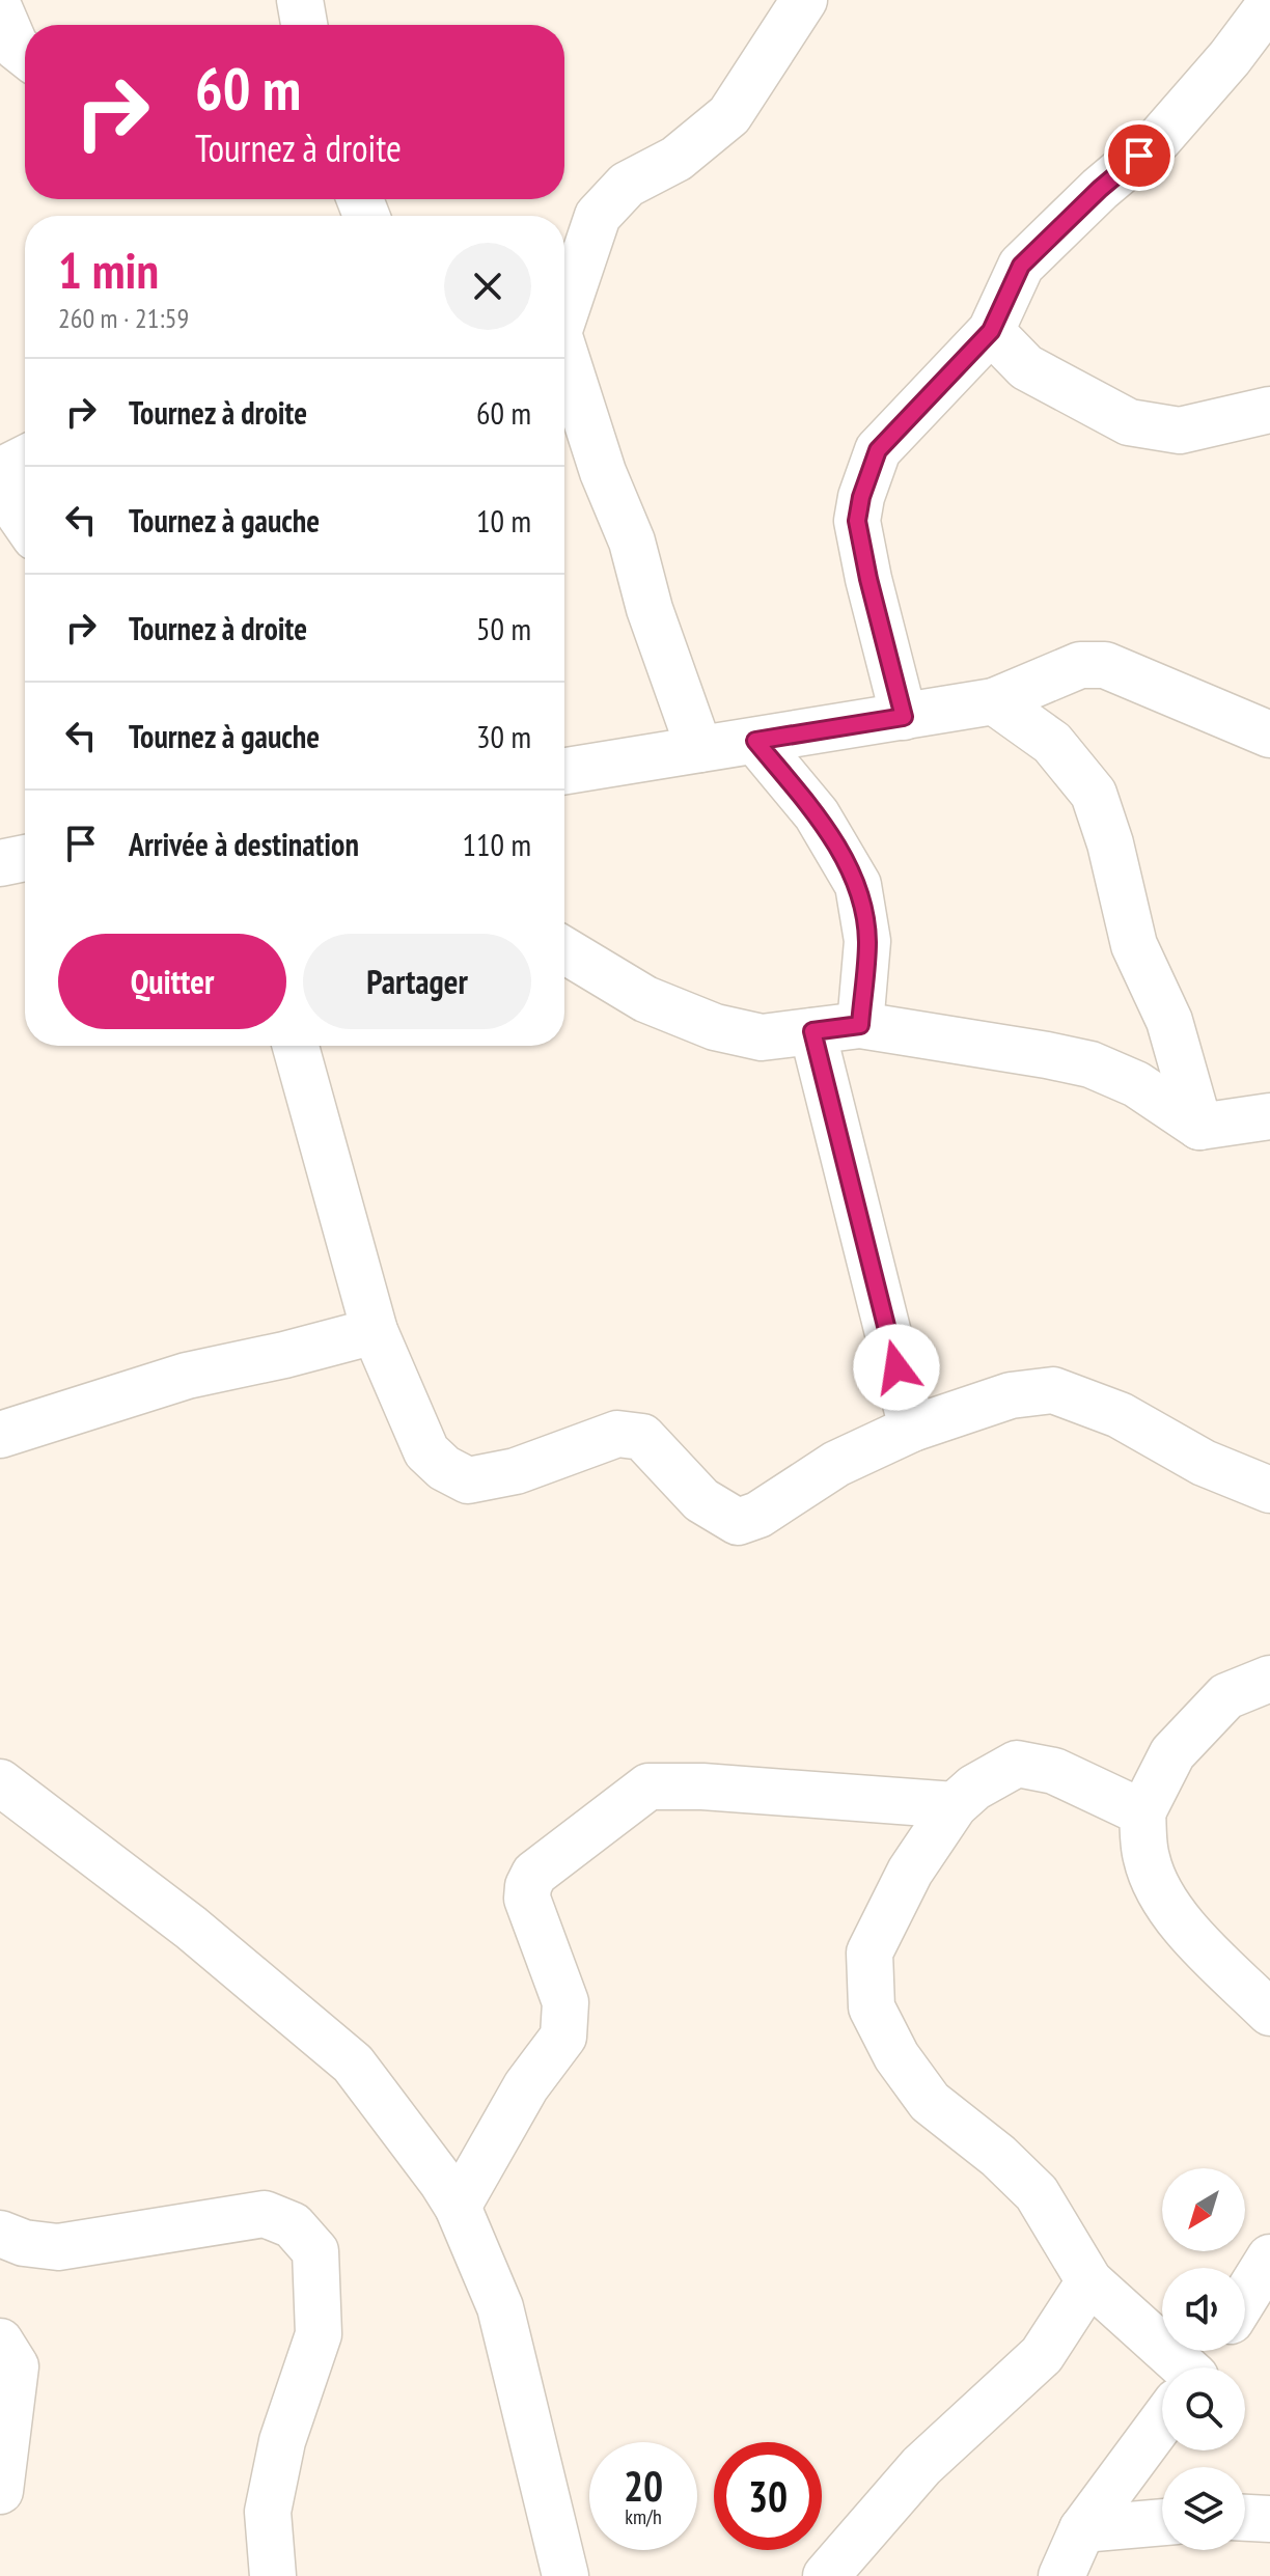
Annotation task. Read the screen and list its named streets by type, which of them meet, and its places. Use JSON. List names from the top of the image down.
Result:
{
  "north": "bottom left",
  "page": {
    "turn": ["60 m", "Tournez à droite"],
    "heading": ["1 min", "260 m · 21:59"],
    "list": [
      {
        "name": "Tournez à droite",
        "value": "60 m"
      },
      {
        "name": "Tournez à gauche",
        "value": "10 m"
      },
      {
        "name": "Tournez à droite",
        "value": "50 m"
      },
      {
        "name": "Tournez à gauche",
        "value": "30 m"
      },
      {
        "name": "Arrivée à destination",
        "value": "110 m"
      }
    ],
    "buttons": ["Quitter", "Partager"],
    "speed": "20 km/h",
    "limit": "30"
  }
}
